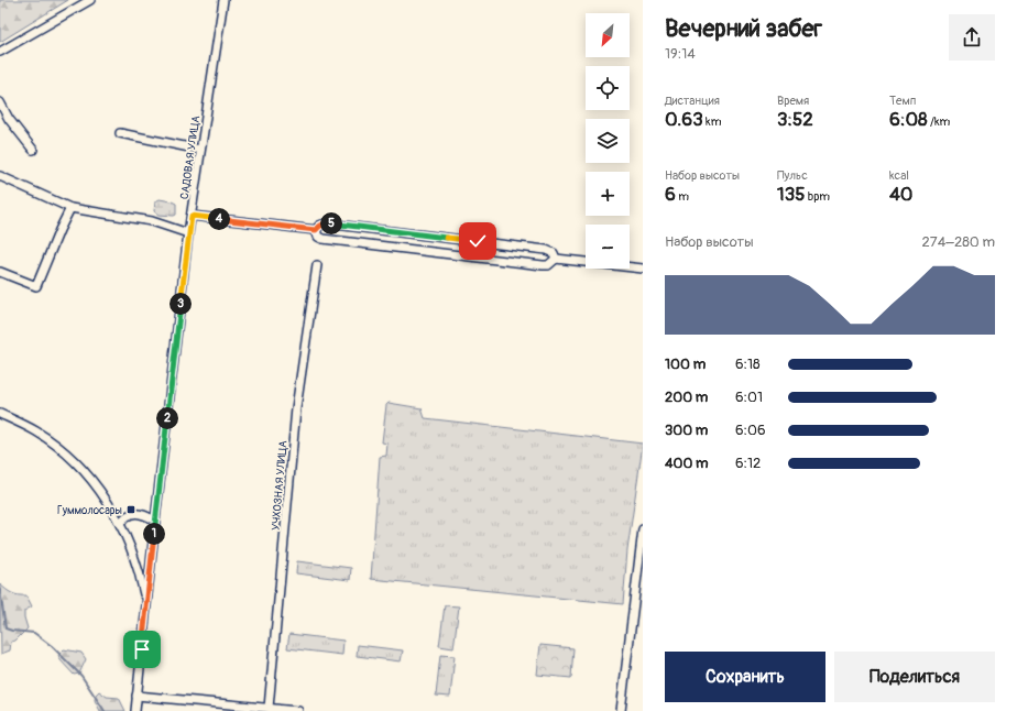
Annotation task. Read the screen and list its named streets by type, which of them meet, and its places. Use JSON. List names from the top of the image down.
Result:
{
  "streets": {
    "street": ["САДОВАЯ УЛИЦА", "УЧХОЗНАЯ УЛИЦА"]
  },
  "places": {
    "transit": ["Гуммолосары"]
  },
  "north": "bottom left",
  "page": {
    "heading": ["Вечерний забег", "19:14"],
    "map_buttons": ["+", "−"],
    "stats": [
      ["Дистанция", "0.63 km"],
      ["Время", "3:52"],
      ["Темп", "6:08 /km"],
      ["Набор высоты", "6 m"],
      ["Пульс", "135 bpm"],
      ["kcal", "40"]
    ],
    "pins": [
      "4",
      "5",
      "3",
      "2",
      "1"
    ],
    "chart": ["Набор высоты", "274–280 m"],
    "list": [
      {
        "name": "100 m",
        "note": "6:18"
      },
      {
        "name": "200 m",
        "note": "6:01"
      },
      {
        "name": "300 m",
        "note": "6:06"
      },
      {
        "name": "400 m",
        "note": "6:12"
      }
    ],
    "buttons": ["Сохранить", "Поделиться"]
  }
}
